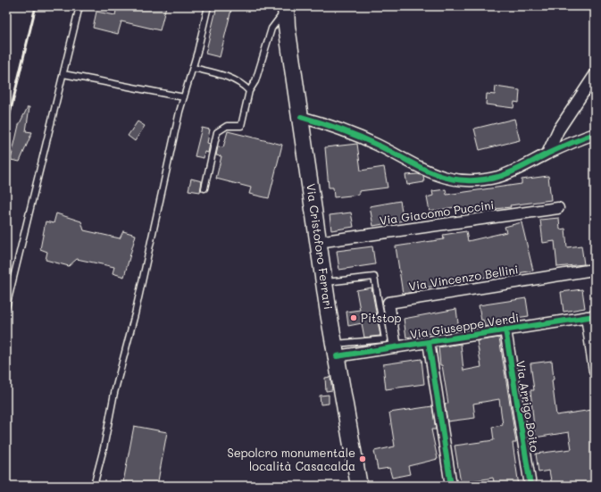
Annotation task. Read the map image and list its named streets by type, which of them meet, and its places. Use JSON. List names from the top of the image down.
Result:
{
  "streets": {
    "main road": ["Via Cristoforo Ferrari"],
    "street": [
      "Via Giacomo Puccini",
      "Via Vincenzo Bellini",
      "Via Giuseppe Verdi",
      "Via Arrigo Boito"
    ]
  },
  "crossings": [
    ["Via Giacomo Puccini", "Via Cristoforo Ferrari"],
    ["Via Cristoforo Ferrari", "Via Giuseppe Verdi"],
    ["Via Vincenzo Bellini", "Via Giuseppe Verdi"],
    ["Via Giuseppe Verdi", "Via Arrigo Boito"]
  ],
  "places": ["Pitstop", "Sepolcro monumentale località Casacalda"]
}
